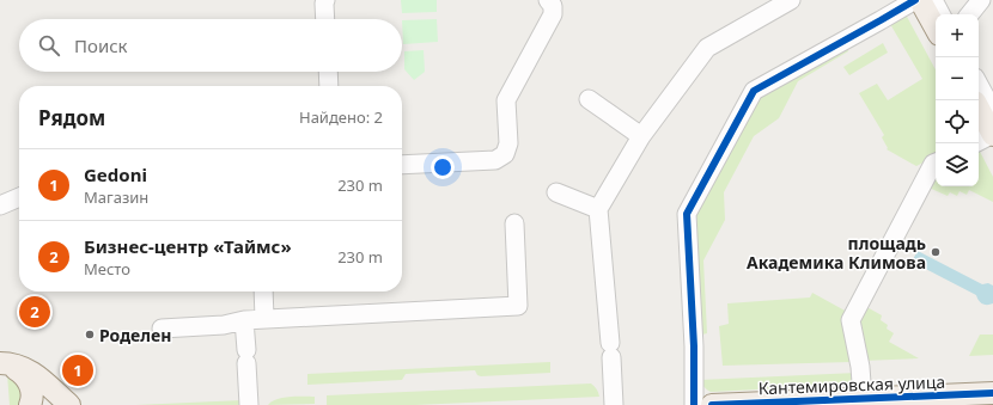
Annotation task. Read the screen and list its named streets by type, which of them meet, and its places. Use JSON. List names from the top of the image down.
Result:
{
  "streets": {
    "main road": ["Кантемировская улица"]
  },
  "places": ["площадь Академика Климова", "Роделен"],
  "page": {
    "map_buttons": ["+", "−"],
    "search": "Поиск",
    "heading": ["Рядом", "Найдено: 2"],
    "list": [
      {
        "mark": "1",
        "name": "Gedoni",
        "note": "Магазин",
        "value": "230 m"
      },
      {
        "mark": "2",
        "name": "Бизнес-центр «Таймс»",
        "note": "Место",
        "value": "230 m"
      }
    ],
    "pins": ["2", "1"]
  }
}
